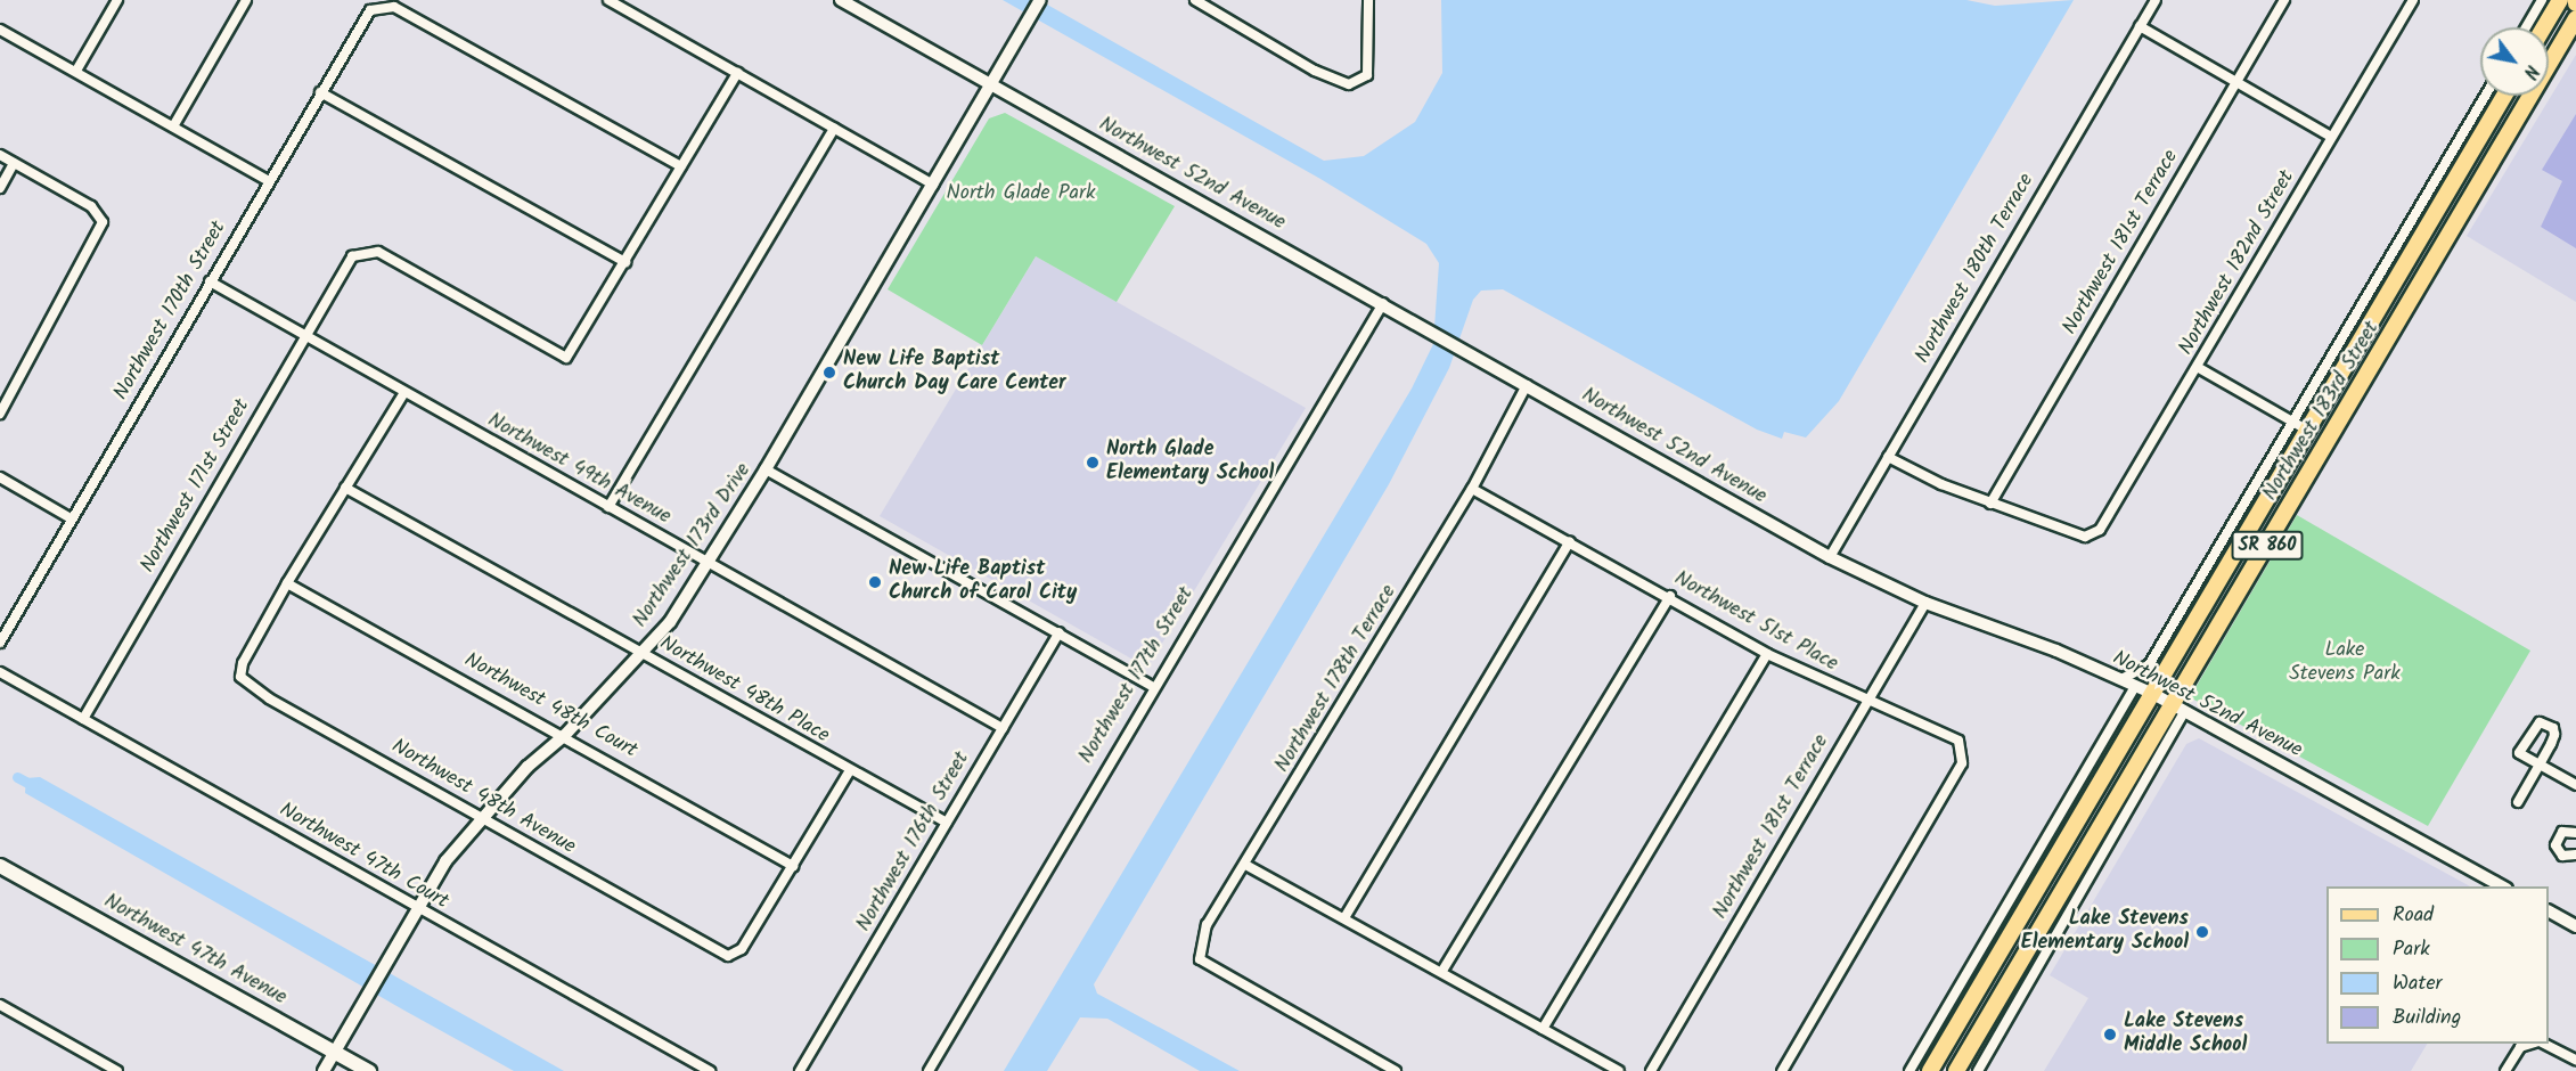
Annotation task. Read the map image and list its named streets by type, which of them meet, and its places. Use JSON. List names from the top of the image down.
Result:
{
  "streets": {
    "main road": ["Northwest 183rd Street", "SR 860", "Northwest 47th Avenue"],
    "street": [
      "Northwest 52nd Avenue",
      "Northwest 181st Terrace",
      "Northwest 182nd Street",
      "Northwest 180th Terrace",
      "Northwest 170th Street",
      "Northwest 49th Avenue",
      "Northwest 171st Street",
      "Northwest 173rd Drive",
      "Northwest 51st Place",
      "Northwest 177th Street",
      "Northwest 178th Terrace",
      "Northwest 48th Place",
      "Northwest 48th Court",
      "Northwest 48th Avenue",
      "Northwest 176th Street",
      "Northwest 47th Court"
    ]
  },
  "crossings": [
    ["Northwest 52nd Avenue", "Northwest 181st Terrace"],
    ["Northwest 52nd Avenue", "Northwest 180th Terrace"],
    ["Northwest 52nd Avenue", "Northwest 183rd Street"],
    ["Northwest 52nd Avenue", "Northwest 173rd Drive"],
    ["Northwest 52nd Avenue", "Northwest 177th Street"],
    ["Northwest 52nd Avenue", "Northwest 178th Terrace"],
    ["Northwest 181st Terrace", "Northwest 182nd Street"],
    ["Northwest 181st Terrace", "Northwest 51st Place"],
    ["Northwest 170th Street", "Northwest 49th Avenue"],
    ["Northwest 49th Avenue", "Northwest 171st Street"],
    ["Northwest 49th Avenue", "Northwest 173rd Drive"],
    ["Northwest 49th Avenue", "Northwest 176th Street"],
    ["Northwest 171st Street", "Northwest 47th Court"],
    ["Northwest 173rd Drive", "Northwest 48th Place"],
    ["Northwest 173rd Drive", "Northwest 48th Court"],
    ["Northwest 173rd Drive", "Northwest 48th Avenue"],
    ["Northwest 173rd Drive", "Northwest 47th Court"],
    ["Northwest 173rd Drive", "Northwest 47th Avenue"],
    ["Northwest 51st Place", "Northwest 178th Terrace"],
    ["Northwest 48th Place", "Northwest 176th Street"],
    ["Northwest 48th Court", "Northwest 48th Avenue"]
  ],
  "parks": ["North Glade Park", "Lake Stevens Park"],
  "places": [
    "New Life Baptist Church Day Care Center",
    "North Glade Elementary School",
    "New Life Baptist Church of Carol City",
    "Lake Stevens Elementary School",
    "Lake Stevens Middle School"
  ],
  "legend": [
    "Road",
    "Park",
    "Water",
    "Building"
  ],
  "north": "bottom right"
}
